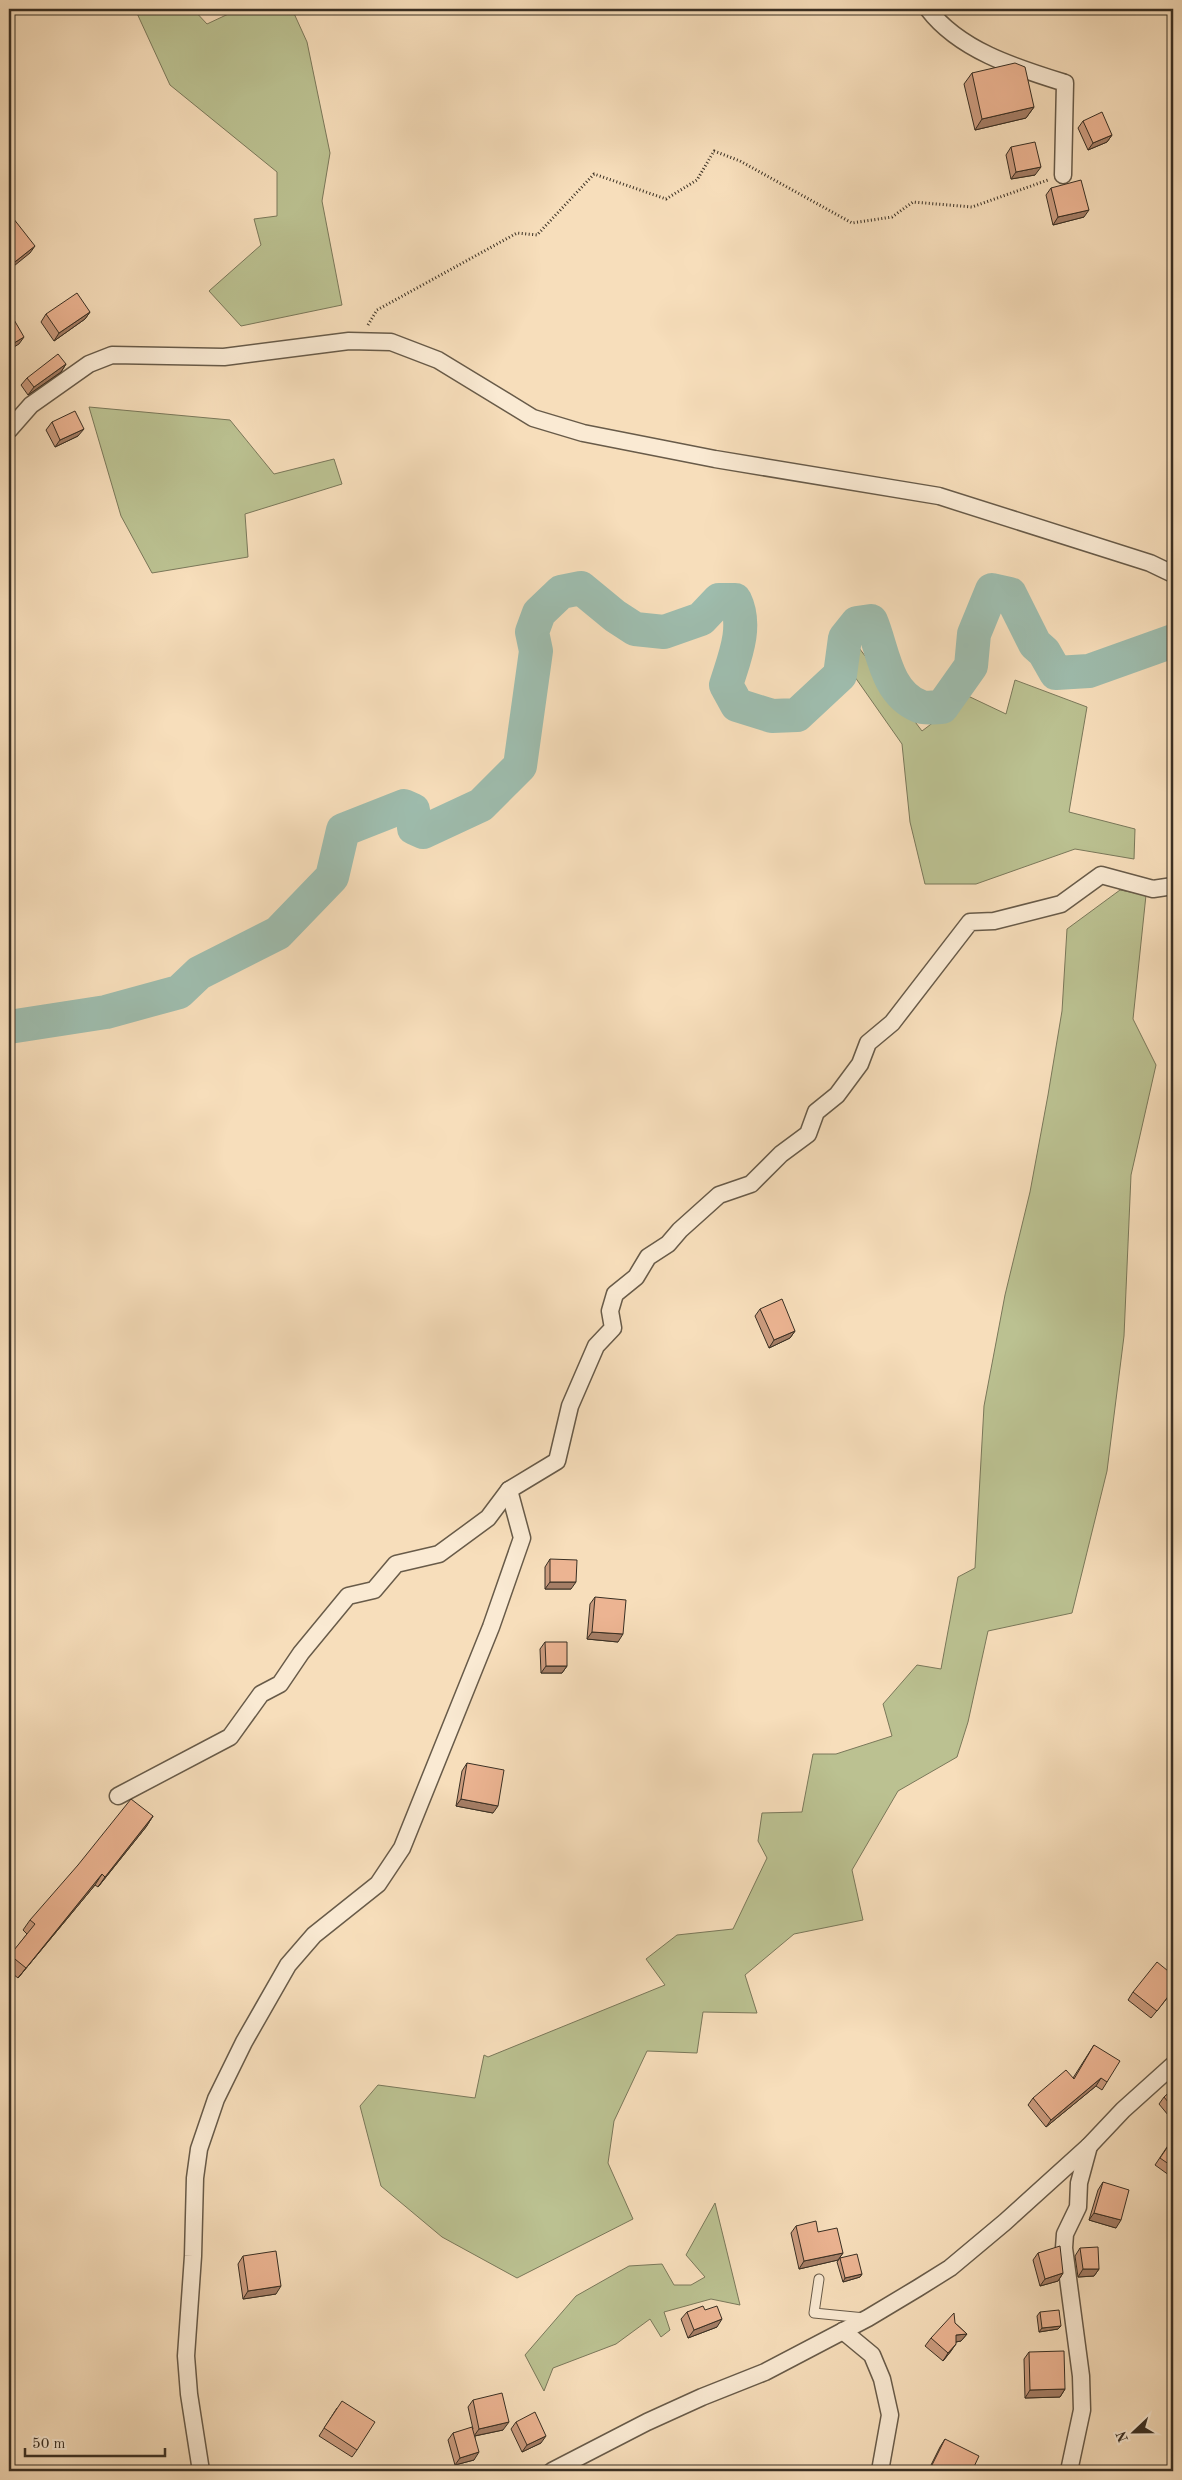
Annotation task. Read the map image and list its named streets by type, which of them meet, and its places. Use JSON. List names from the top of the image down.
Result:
{
  "scale_bar": "50 m",
  "north": "left"
}
